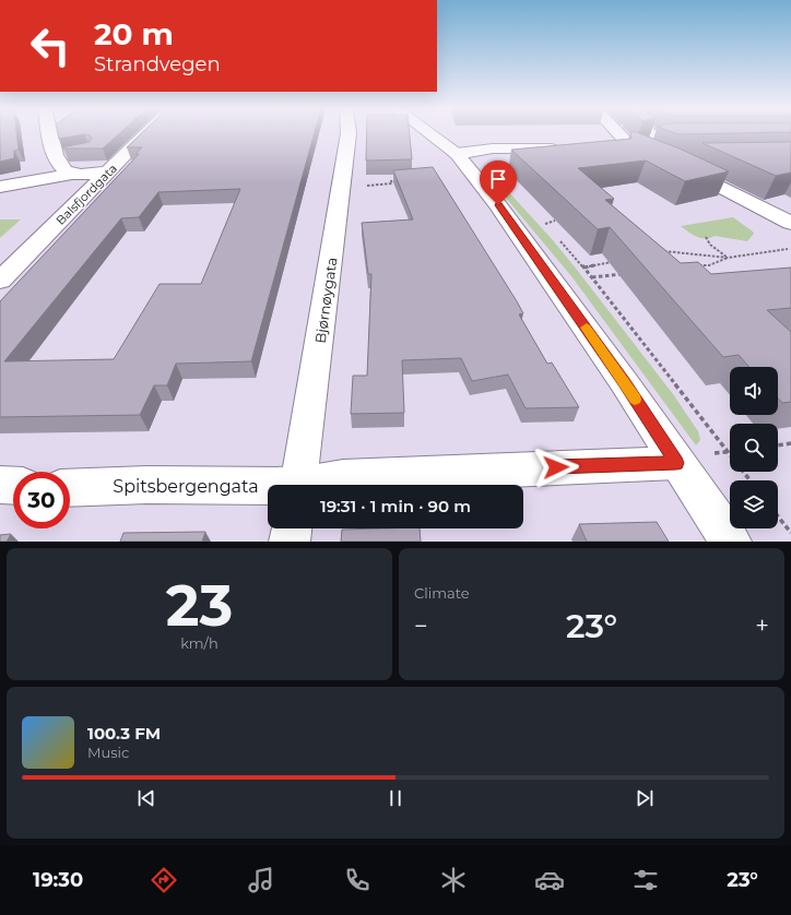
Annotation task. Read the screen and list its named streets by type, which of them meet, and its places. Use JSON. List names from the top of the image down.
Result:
{
  "streets": {
    "street": ["Balsfjordgata", "Bjørnøygata", "Spitsbergengata"]
  },
  "page": {
    "turn": ["20 m", "Strandvegen"],
    "limit": "30",
    "trip": "19:31 · 1 min · 90 m",
    "tile": [
      ["23", "km/h"],
      "Climate"
    ],
    "heat": ["−", "23°", "+"],
    "song": ["100.3 FM", "Music"],
    "tabs": ["19:30", "23°"]
  }
}
